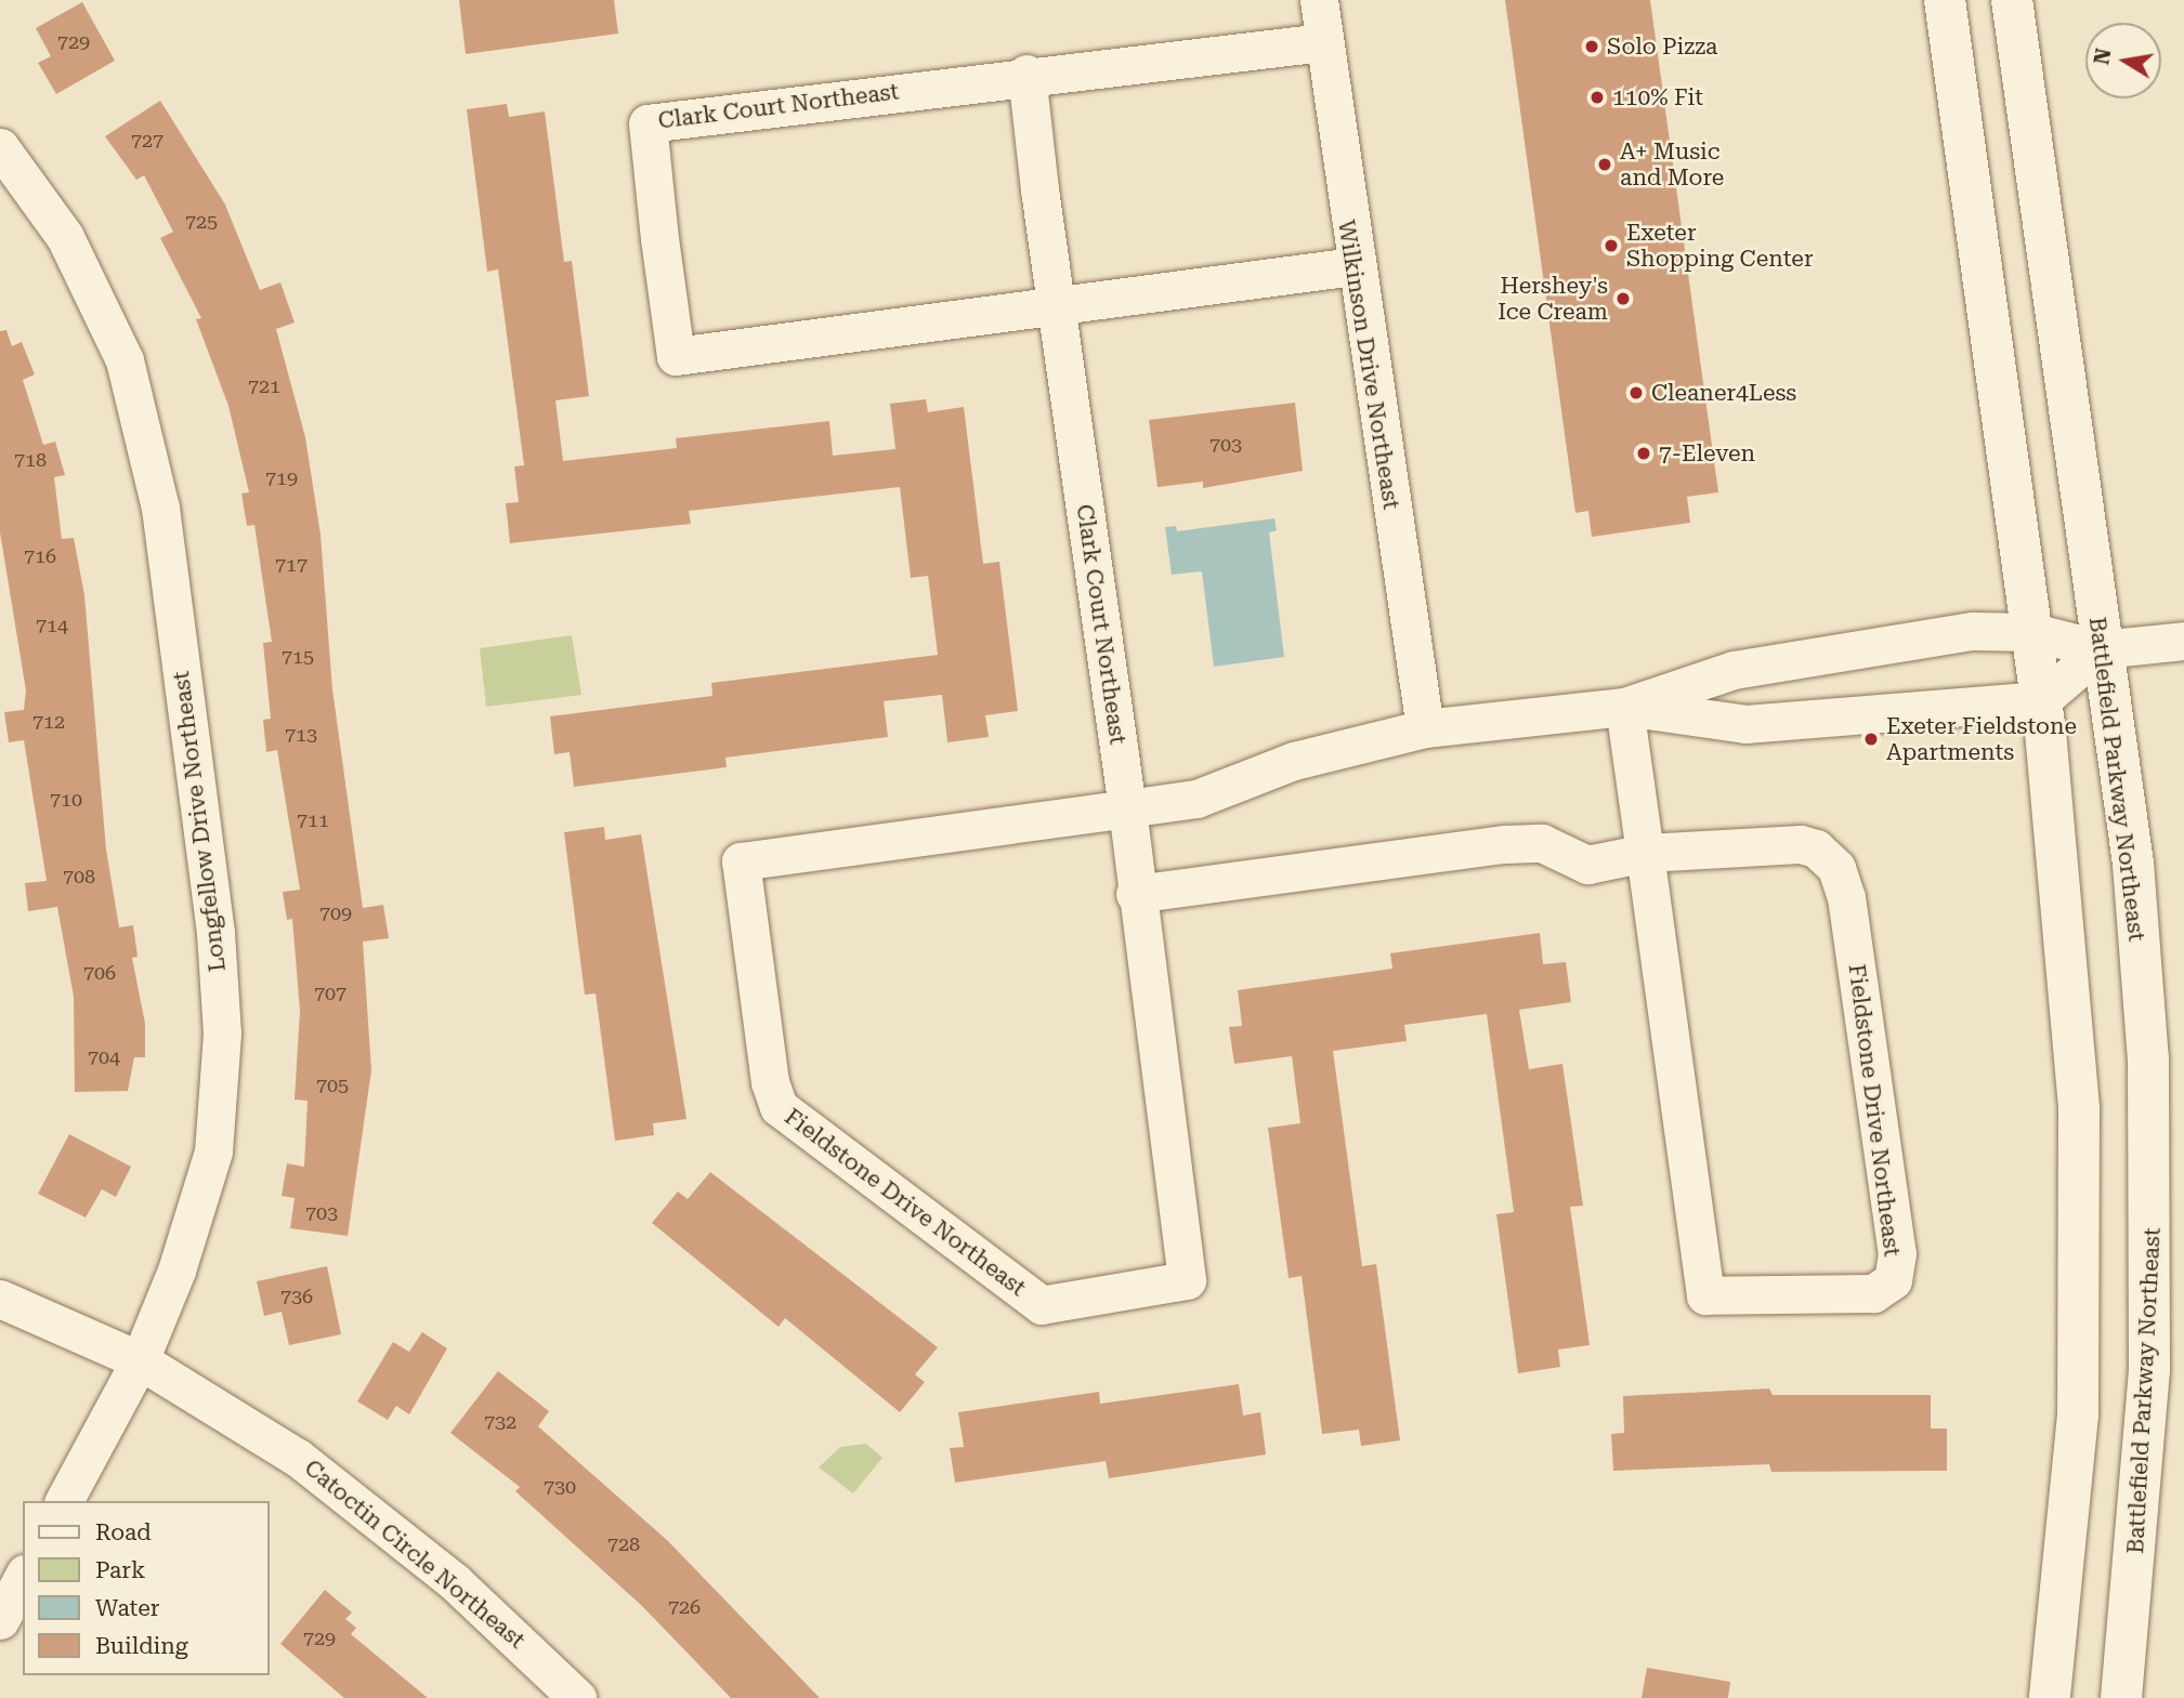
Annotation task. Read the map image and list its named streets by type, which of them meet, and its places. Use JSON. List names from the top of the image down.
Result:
{
  "streets": {
    "main road": ["Battlefield Parkway Northeast"],
    "street": [
      "Clark Court Northeast",
      "Wilkinson Drive Northeast",
      "Longfellow Drive Northeast",
      "Fieldstone Drive Northeast",
      "Catoctin Circle Northeast"
    ]
  },
  "crossings": [
    ["Clark Court Northeast", "Wilkinson Drive Northeast"],
    ["Clark Court Northeast", "Fieldstone Drive Northeast"],
    ["Wilkinson Drive Northeast", "Fieldstone Drive Northeast"],
    ["Battlefield Parkway Northeast", "Fieldstone Drive Northeast"],
    ["Longfellow Drive Northeast", "Catoctin Circle Northeast"]
  ],
  "places": [
    "Solo Pizza",
    "110% Fit",
    "A+ Music and More",
    "Exeter Shopping Center",
    "Hershey's Ice Cream",
    "Cleaner4Less",
    "7-Eleven",
    "Exeter Fieldstone Apartments"
  ],
  "house_numbers": [
    "729",
    "727",
    "725",
    "721",
    "703",
    "718",
    "719",
    "716",
    "717",
    "714",
    "715",
    "712",
    "713",
    "710",
    "711",
    "708",
    "709",
    "706",
    "707",
    "704",
    "705",
    "703",
    "736",
    "732",
    "730",
    "728",
    "726",
    "729"
  ],
  "legend": [
    "Road",
    "Park",
    "Water",
    "Building"
  ],
  "north": "left"
}
